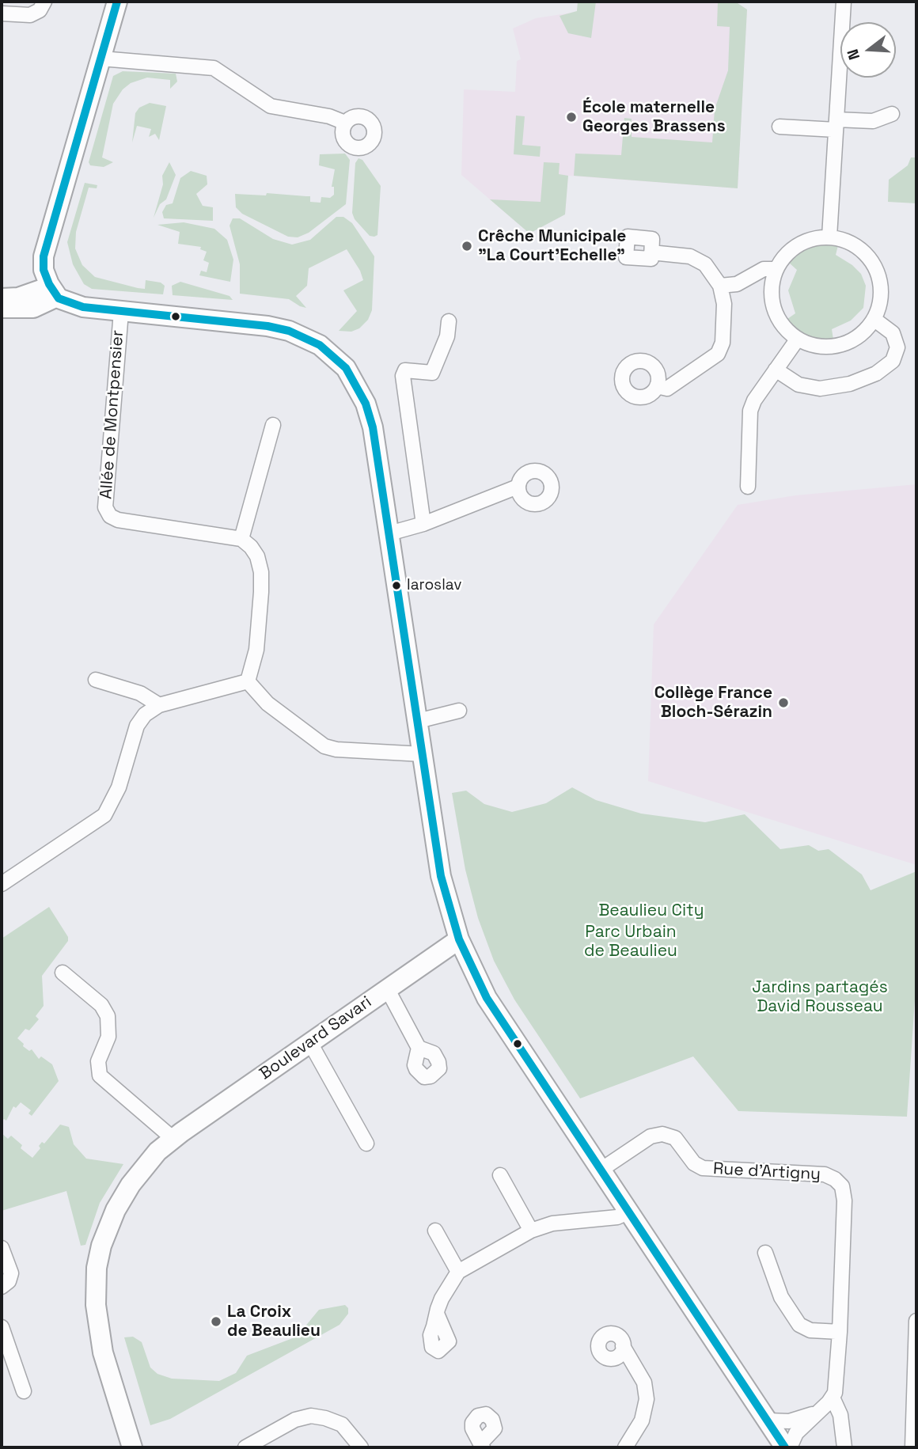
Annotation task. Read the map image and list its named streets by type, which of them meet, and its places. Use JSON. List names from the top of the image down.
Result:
{
  "streets": {
    "street": ["Allée de Montpensier", "Boulevard Savari", "Rue d'Artigny"]
  },
  "parks": ["Beaulieu City", "Parc Urbain de Beaulieu", "Jardins partagés David Rousseau"],
  "places": [
    "École maternelle Georges Brassens",
    "Crêche Municipale \"La Court'Echelle\"",
    "Iaroslav",
    "Collège France Bloch-Sérazin",
    "La Croix de Beaulieu"
  ],
  "north": "left"
}
